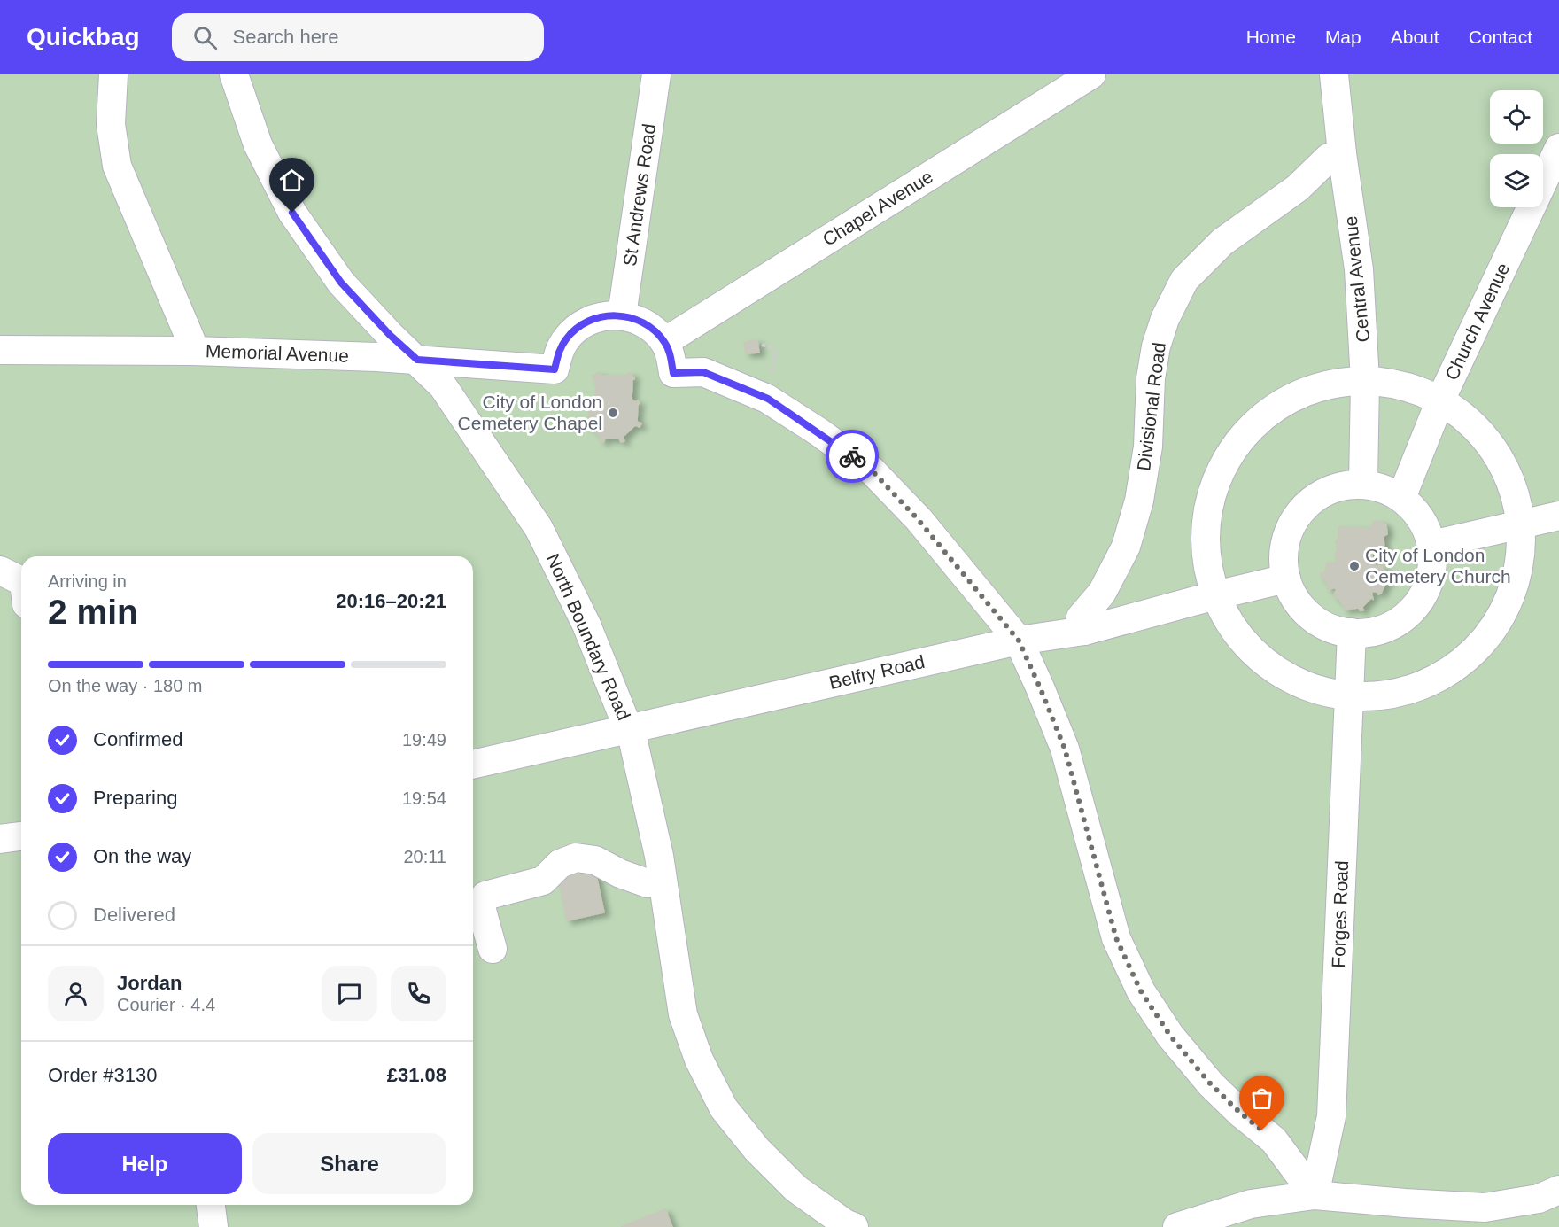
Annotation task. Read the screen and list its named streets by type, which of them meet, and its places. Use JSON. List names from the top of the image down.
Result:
{
  "streets": {
    "lane": [
      "St Andrews Road",
      "Chapel Avenue",
      "Central Avenue",
      "Church Avenue",
      "Memorial Avenue",
      "Divisional Road",
      "North Boundary Road",
      "Belfry Road",
      "Forges Road"
    ]
  },
  "crossings": [
    ["St Andrews Road", "Memorial Avenue"],
    ["Central Avenue", "Church Avenue"],
    ["Central Avenue", "Divisional Road"],
    ["Central Avenue", "Belfry Road"],
    ["Central Avenue", "Forges Road"],
    ["Church Avenue", "Belfry Road"],
    ["Church Avenue", "Forges Road"],
    ["Memorial Avenue", "North Boundary Road"],
    ["Divisional Road", "Belfry Road"],
    ["North Boundary Road", "Belfry Road"],
    ["Belfry Road", "Forges Road"]
  ],
  "places": ["City of London Cemetery Chapel", "City of London Cemetery Church"],
  "page": {
    "header": "Quickbag",
    "search": "Search here",
    "nav": [
      "Home",
      "Map",
      "About",
      "Contact"
    ],
    "heading": ["2 min", "Arriving in", "20:16–20:21"],
    "panel": [
      "Jordan",
      "Courier · 4.4",
      "Order #3130",
      "£31.08"
    ],
    "bar": "On the way · 180 m",
    "list": [
      ["Confirmed", "19:49"],
      ["Preparing", "19:54"],
      ["On the way", "20:11"],
      "Delivered"
    ],
    "buttons": ["Help", "Share"]
  }
}
